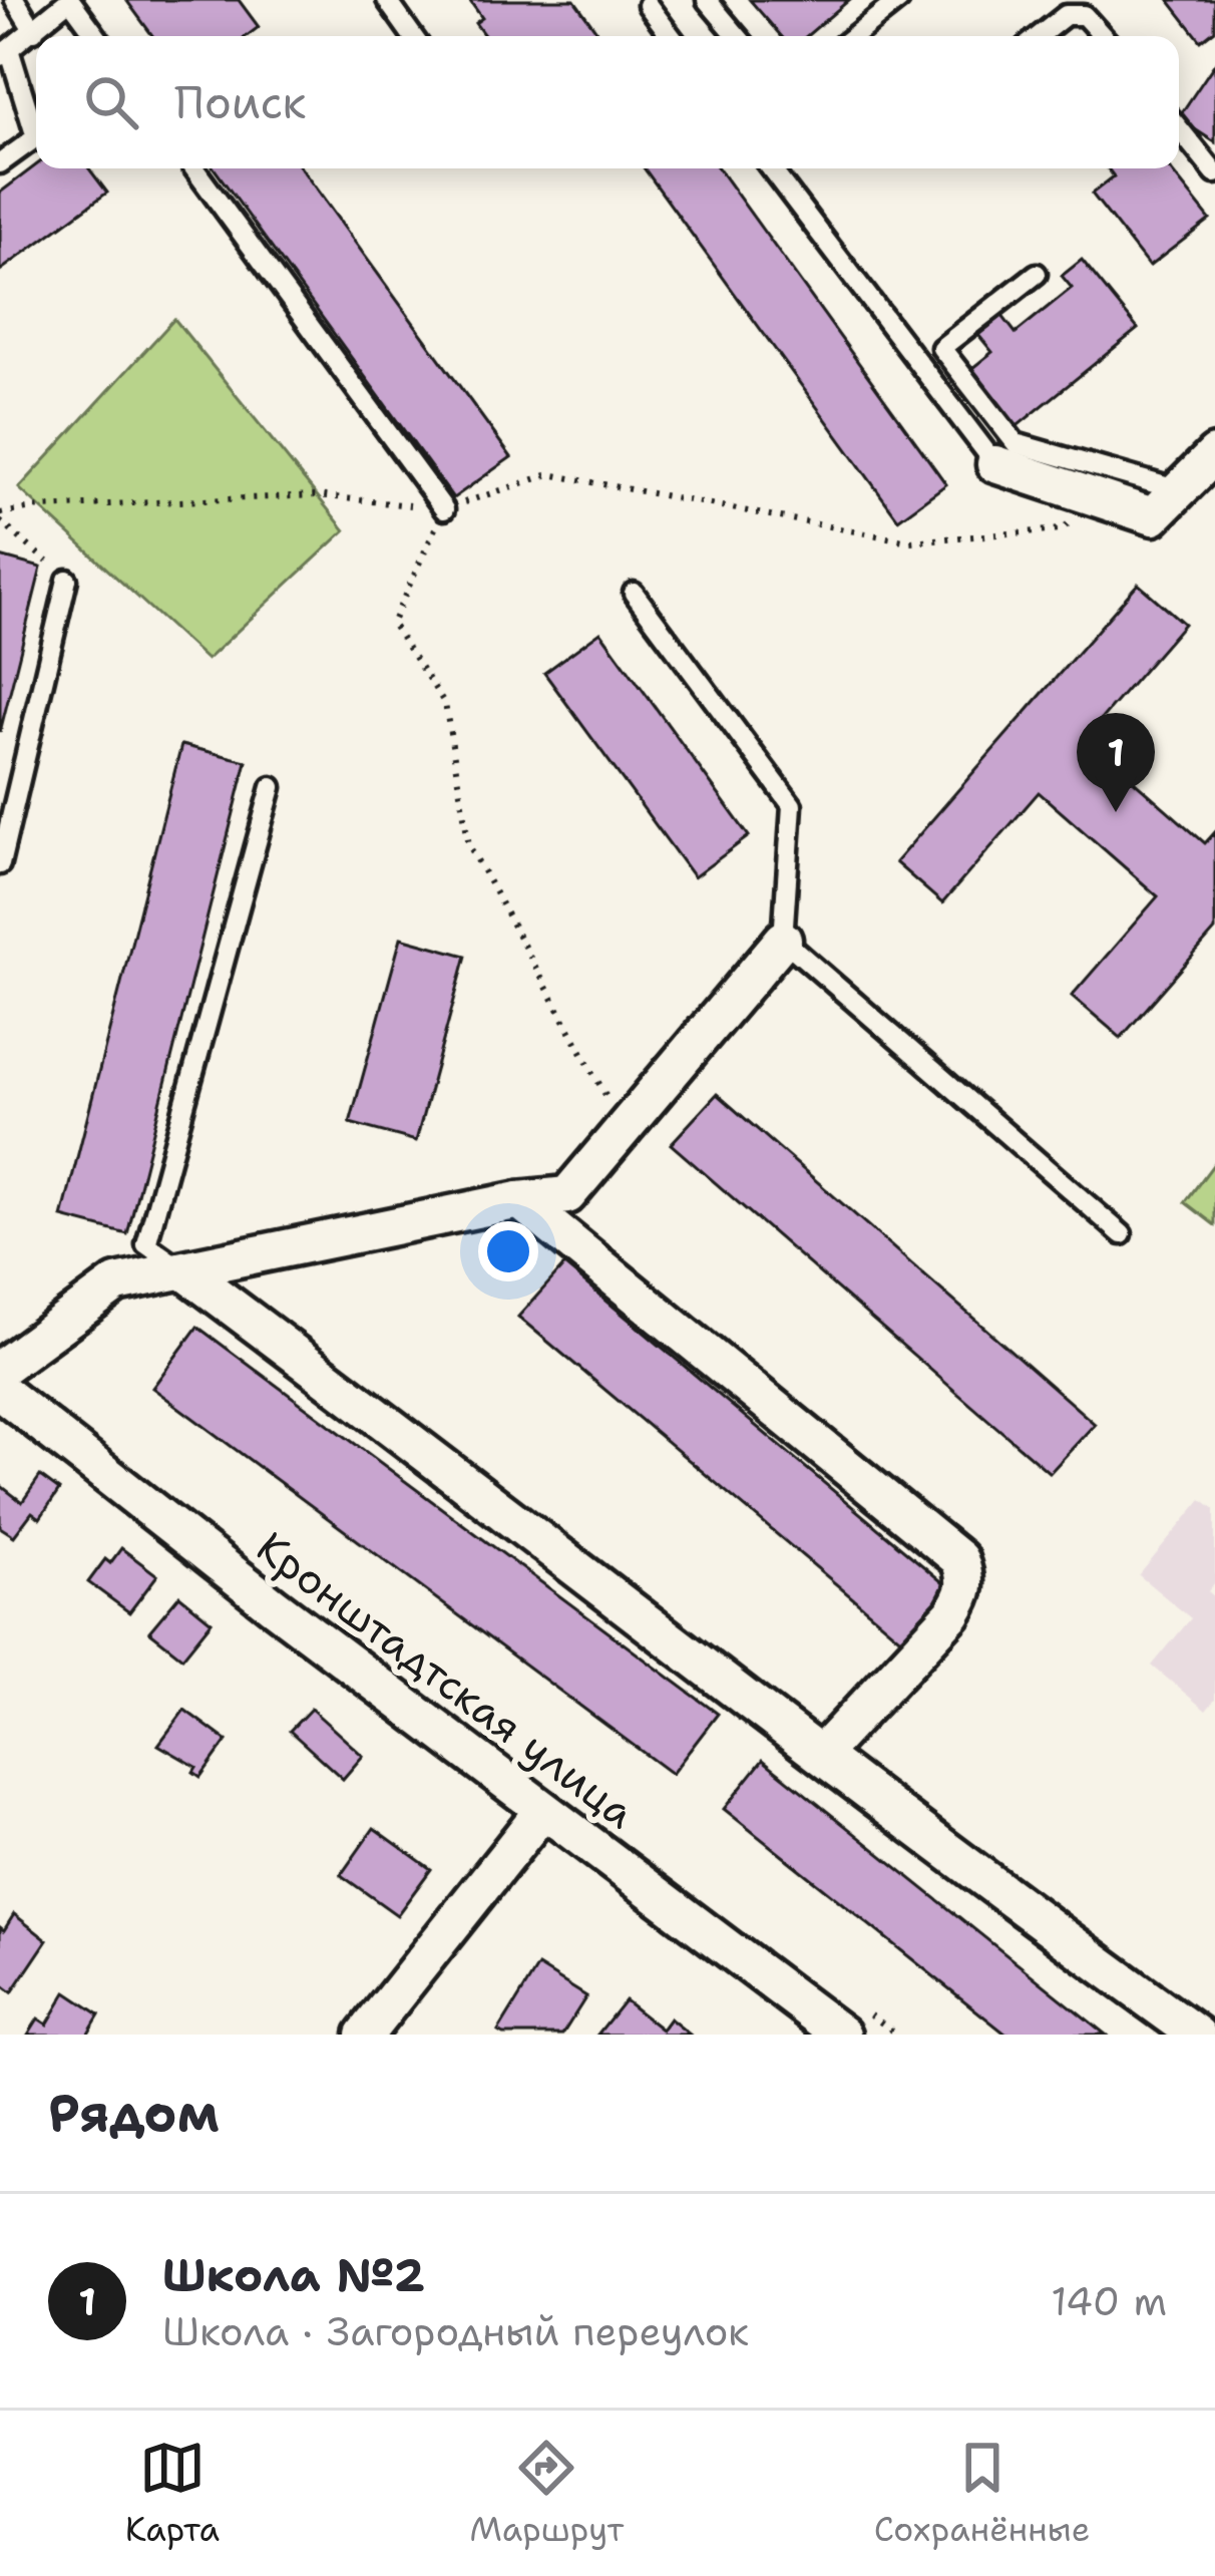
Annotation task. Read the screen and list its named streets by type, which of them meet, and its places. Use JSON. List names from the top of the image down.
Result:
{
  "streets": {
    "street": ["Кронштадтская улица"]
  },
  "page": {
    "search": "Поиск",
    "pins": "1",
    "heading": "Рядом",
    "list": [
      {
        "mark": "1",
        "name": "Школа №2",
        "note": "Школа · Загородный переулок",
        "value": "140 m"
      }
    ],
    "nav": ["Карта", "Маршрут", "Сохранённые"]
  }
}
